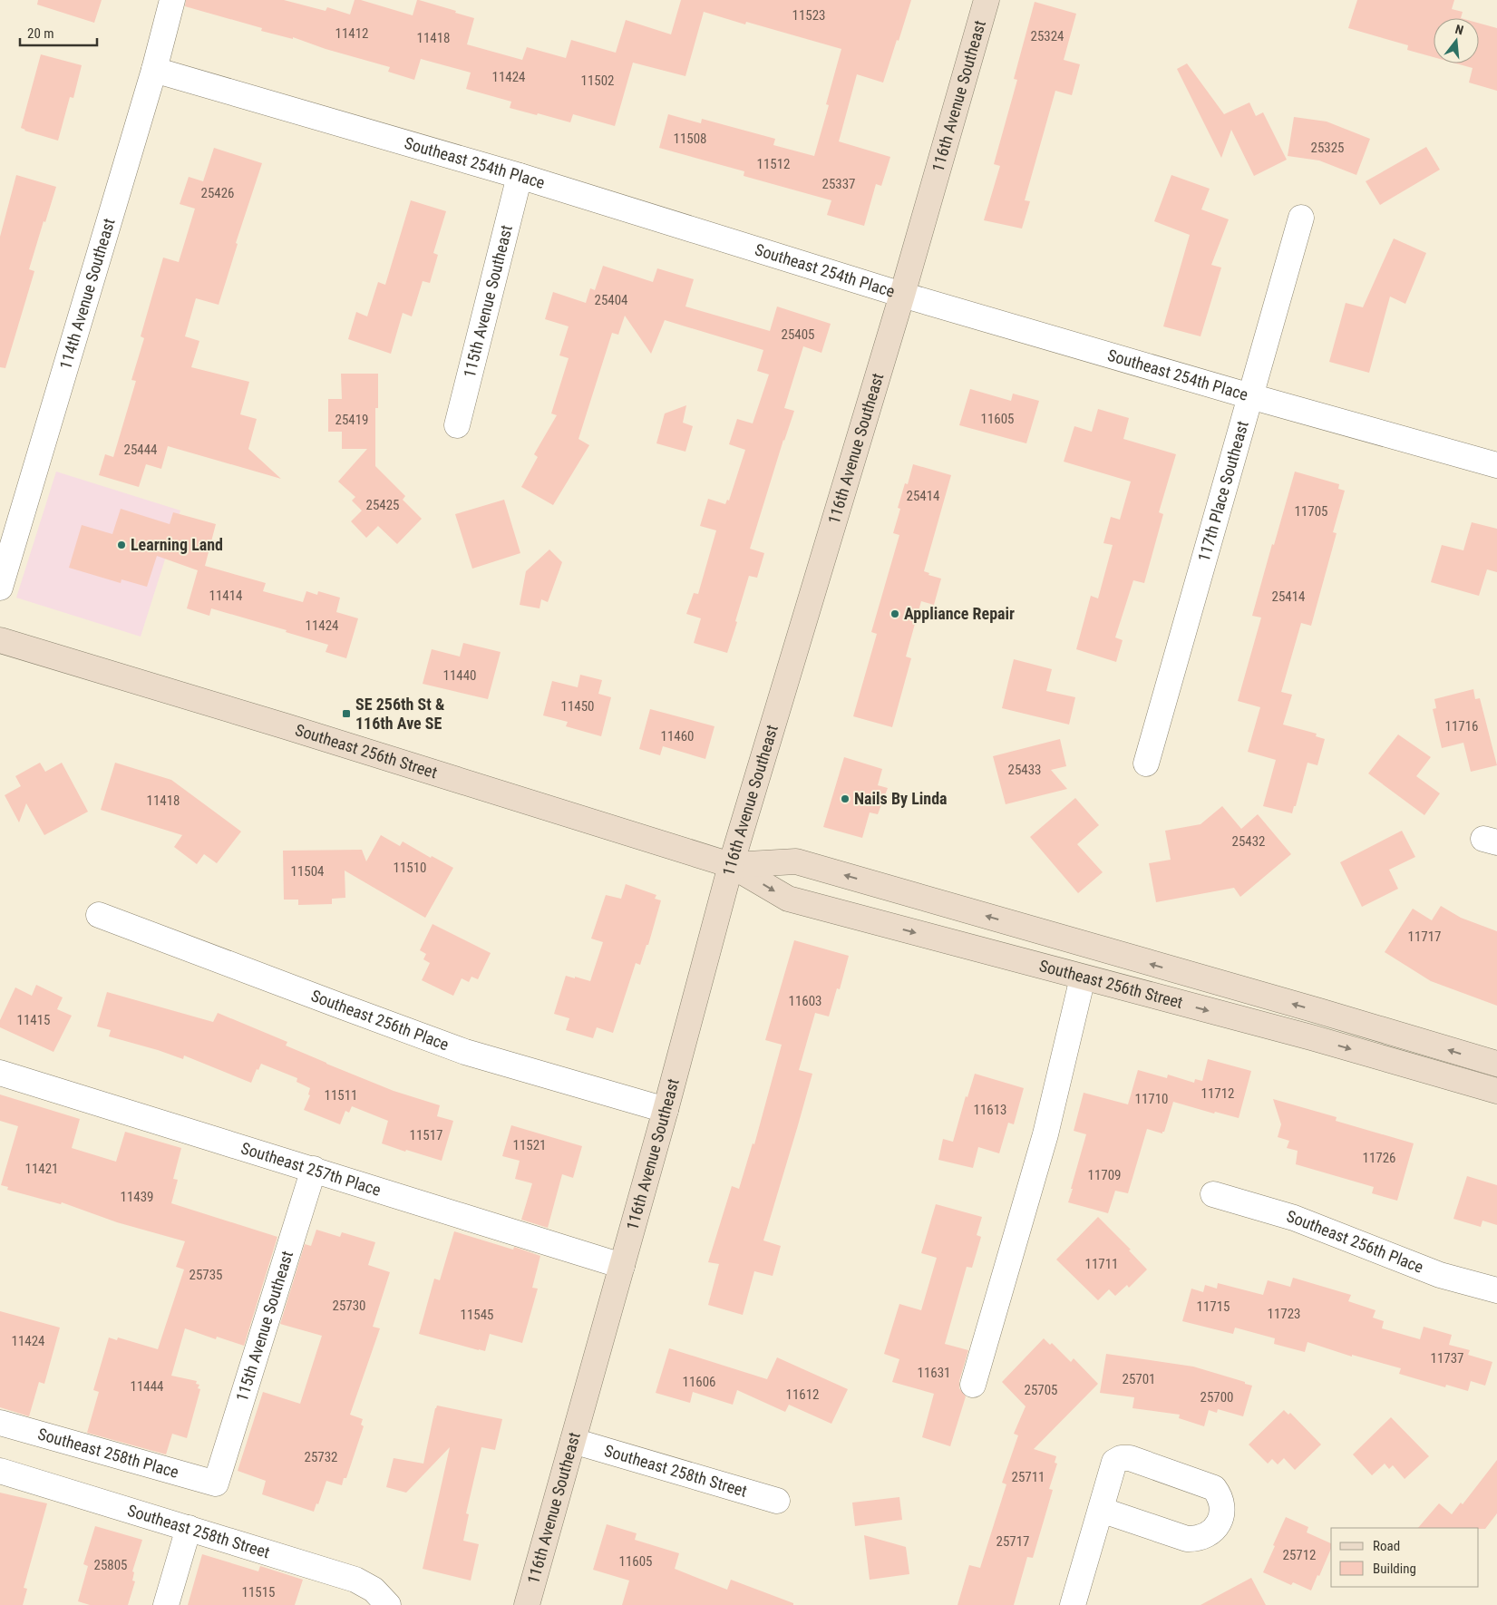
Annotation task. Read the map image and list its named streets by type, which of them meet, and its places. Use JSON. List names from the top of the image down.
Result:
{
  "streets": {
    "main road": ["116th Avenue Southeast", "Southeast 256th Street"],
    "street": [
      "Southeast 254th Place",
      "114th Avenue Southeast",
      "115th Avenue Southeast",
      "117th Place Southeast",
      "Southeast 256th Place",
      "Southeast 257th Place",
      "Southeast 258th Place",
      "Southeast 258th Street"
    ]
  },
  "crossings": [
    ["116th Avenue Southeast", "Southeast 254th Place"],
    ["116th Avenue Southeast", "Southeast 256th Street"],
    ["116th Avenue Southeast", "Southeast 256th Place"],
    ["116th Avenue Southeast", "Southeast 257th Place"],
    ["116th Avenue Southeast", "Southeast 258th Street"],
    ["Southeast 254th Place", "114th Avenue Southeast"],
    ["Southeast 254th Place", "115th Avenue Southeast"],
    ["Southeast 254th Place", "117th Place Southeast"],
    ["115th Avenue Southeast", "Southeast 257th Place"],
    ["115th Avenue Southeast", "Southeast 258th Place"]
  ],
  "places": {
    "other": ["Learning Land", "Appliance Repair", "Nails By Linda"],
    "transit": ["SE 256th St & 116th Ave SE"]
  },
  "house_numbers": [
    "11523",
    "11412",
    "25324",
    "11418",
    "11424",
    "11502",
    "11508",
    "25325",
    "11512",
    "25337",
    "25426",
    "25404",
    "25405",
    "11605",
    "25419",
    "25444",
    "25414",
    "25425",
    "11705",
    "11414",
    "25414",
    "11424",
    "11440",
    "11450",
    "11716",
    "11460",
    "25433",
    "11418",
    "25432",
    "11510",
    "11504",
    "11717",
    "11603",
    "11415",
    "11712",
    "11511",
    "11710",
    "11613",
    "11517",
    "11521",
    "11726",
    "11421",
    "11709",
    "11439",
    "11711",
    "25735",
    "25730",
    "11715",
    "11723",
    "11545",
    "11424",
    "11737",
    "11631",
    "25701",
    "11606",
    "11444",
    "25705",
    "11612",
    "25700",
    "25732",
    "25711",
    "25717",
    "25712",
    "11605",
    "25805",
    "11515"
  ],
  "legend": ["Road", "Building"],
  "scale_bar": "20 m",
  "north": "top"
}
